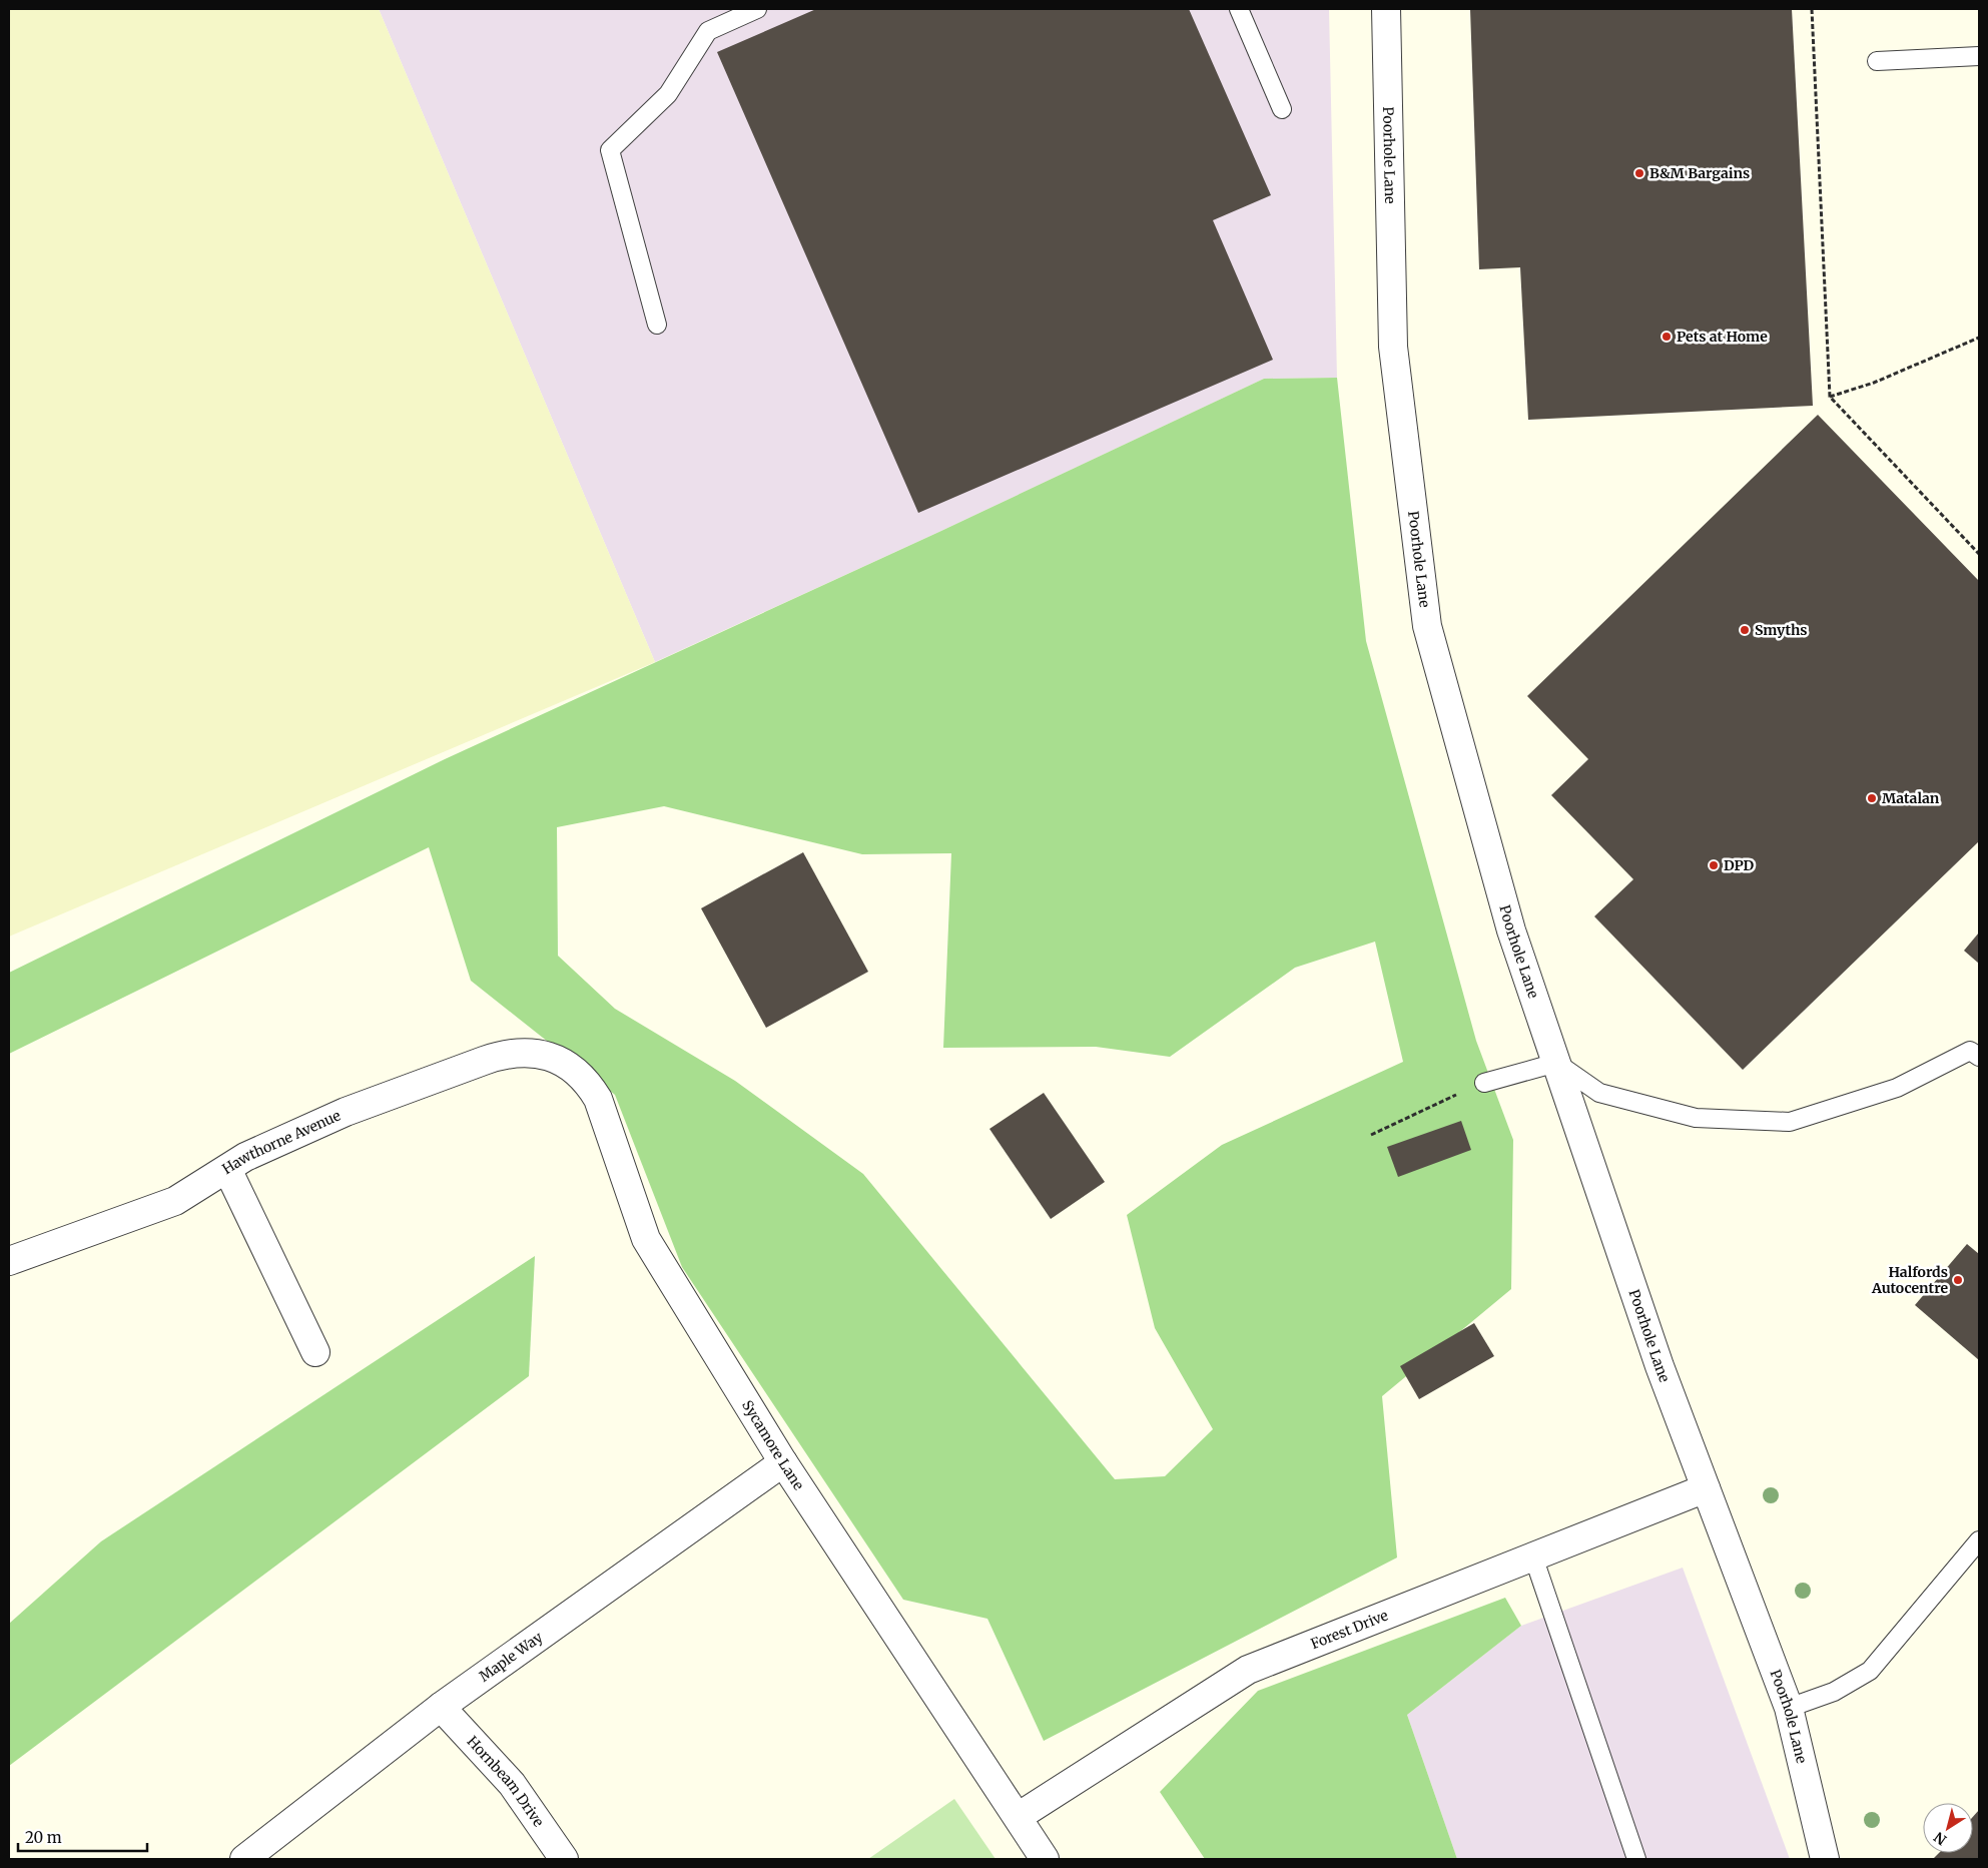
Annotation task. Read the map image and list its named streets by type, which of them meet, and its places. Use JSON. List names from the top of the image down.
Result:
{
  "streets": {
    "street": [
      "Poorhole Lane",
      "Hawthorne Avenue",
      "Sycamore Lane",
      "Forest Drive",
      "Maple Way",
      "Hornbeam Drive"
    ]
  },
  "crossings": [
    ["Poorhole Lane", "Forest Drive"],
    ["Hawthorne Avenue", "Sycamore Lane"],
    ["Sycamore Lane", "Forest Drive"],
    ["Sycamore Lane", "Maple Way"],
    ["Maple Way", "Hornbeam Drive"]
  ],
  "places": [
    "B&M Bargains",
    "Pets at Home",
    "Smyths",
    "Matalan",
    "DPD",
    "Halfords Autocentre"
  ],
  "scale_bar": "20 m",
  "north": "bottom left"
}
